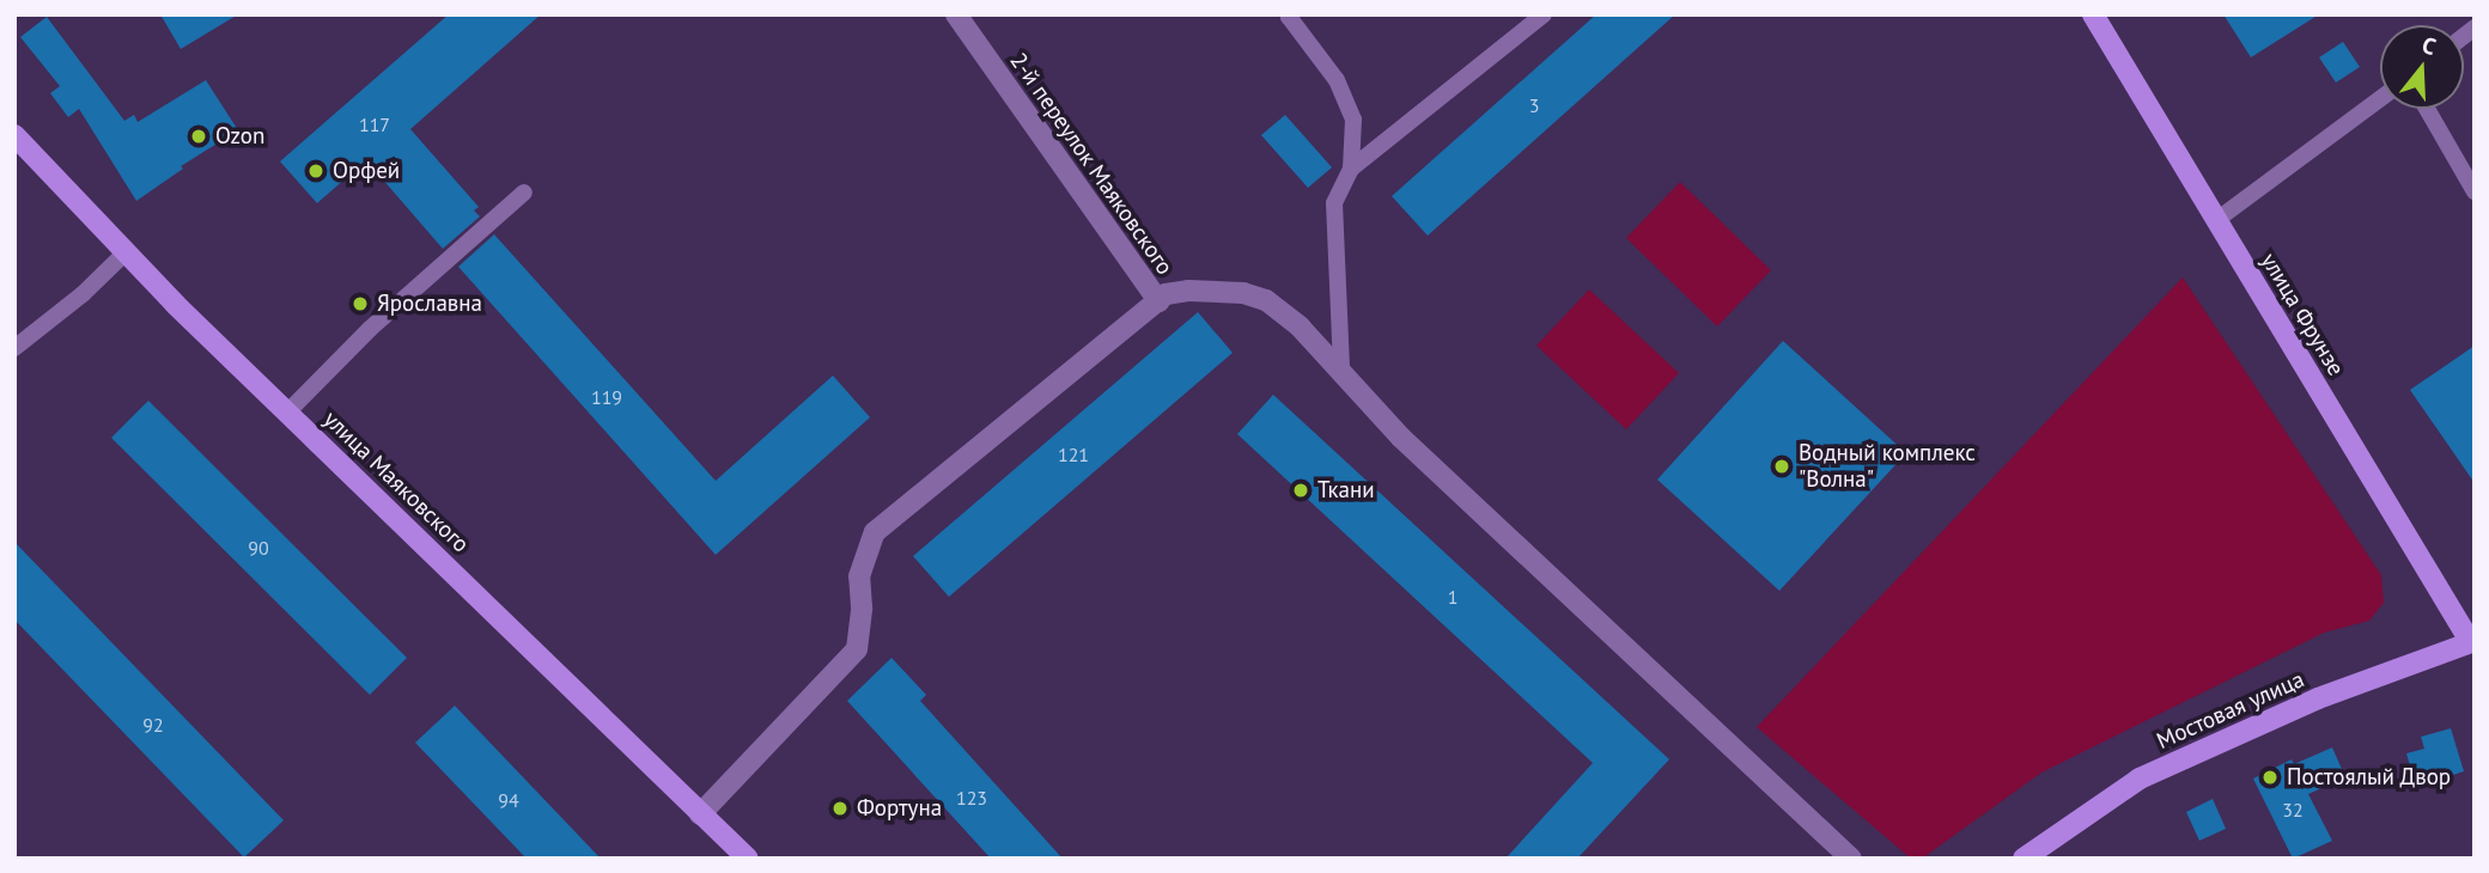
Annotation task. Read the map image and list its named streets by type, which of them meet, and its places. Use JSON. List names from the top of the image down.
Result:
{
  "streets": {
    "street": [
      "2-й переулок Маяковского",
      "улица Фрунзе",
      "улица Маяковского",
      "Мостовая улица"
    ]
  },
  "crossings": [
    ["улица Фрунзе", "Мостовая улица"]
  ],
  "places": [
    "Ozon",
    "Орфей",
    "Ярославна",
    "Водный комплекс \"Волна\"",
    "Ткани",
    "Постоялый Двор",
    "Фортуна"
  ],
  "house_numbers": [
    "3",
    "117",
    "119",
    "121",
    "90",
    "1",
    "92",
    "123",
    "94",
    "32"
  ],
  "north": "top"
}
